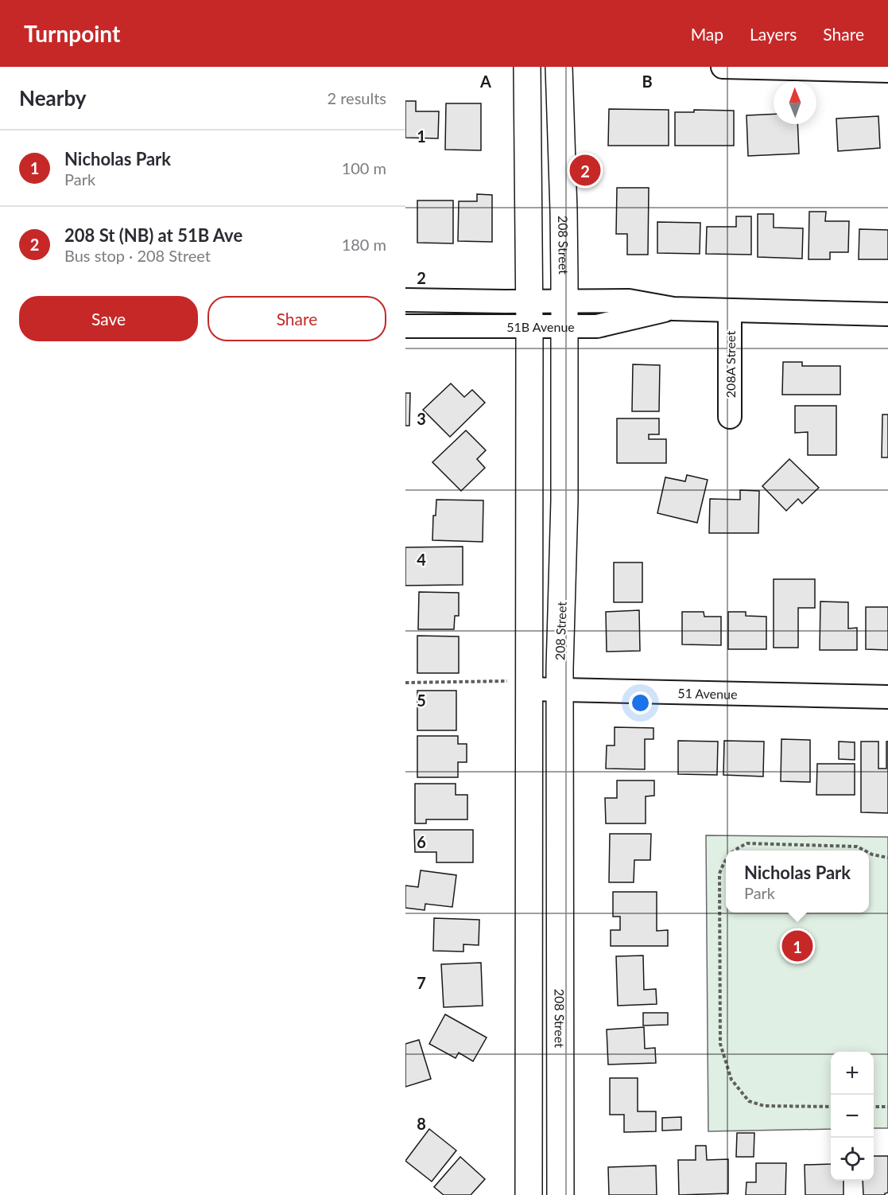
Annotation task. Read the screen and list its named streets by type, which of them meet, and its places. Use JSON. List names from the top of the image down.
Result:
{
  "streets": {
    "main road": ["208 Street"],
    "street": ["51B Avenue", "208A Street", "51 Avenue"]
  },
  "crossings": [
    ["208 Street", "51B Avenue"],
    ["208 Street", "51 Avenue"],
    ["51B Avenue", "208A Street"]
  ],
  "north": "top",
  "page": {
    "header": "Turnpoint",
    "nav": ["Map", "Layers", "Share"],
    "heading": ["Nearby", "2 results"],
    "list": [
      {
        "mark": "1",
        "name": "Nicholas Park",
        "note": "Park",
        "value": "100 m"
      },
      {
        "mark": "2",
        "name": "208 St (NB) at 51B Ave",
        "note": "Bus stop · 208 Street",
        "value": "180 m"
      }
    ],
    "pins": ["2", "1"],
    "buttons": ["Save", "Share"],
    "popup": ["Nicholas Park", "Park"],
    "map_buttons": ["+", "−"]
  },
  "grid": {
    "columns": ["A", "B"],
    "rows": [
      "1",
      "2",
      "3",
      "4",
      "5",
      "6",
      "7",
      "8"
    ]
  }
}
